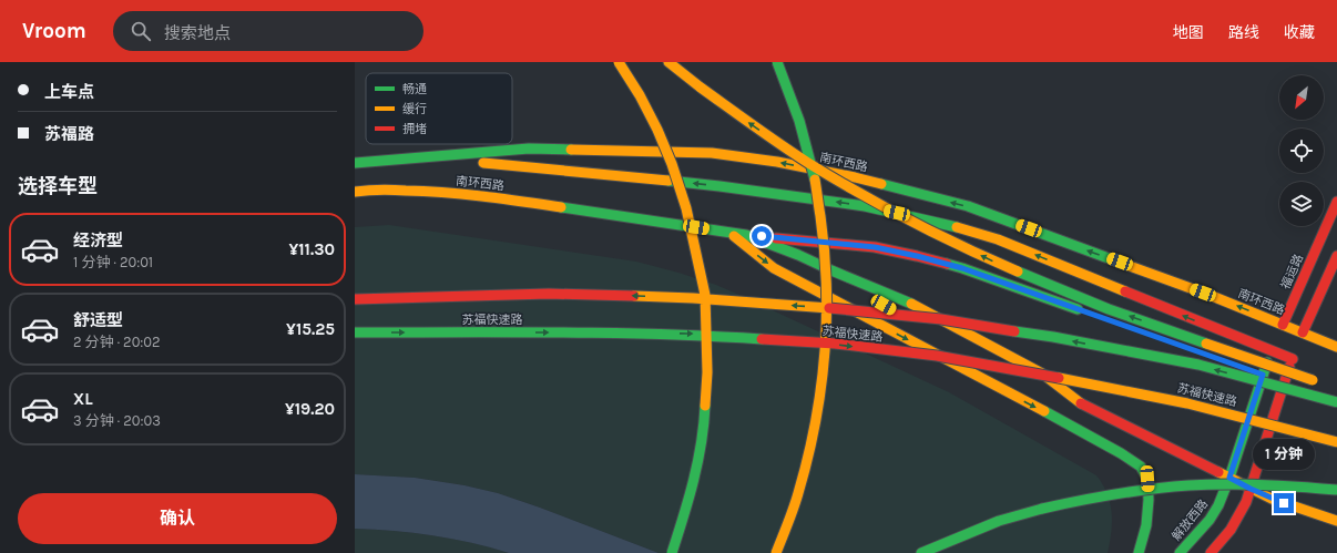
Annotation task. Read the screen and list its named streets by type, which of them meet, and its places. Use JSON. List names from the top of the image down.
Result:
{
  "streets": {
    "main road": [
      "南环西路",
      "福运路",
      "苏福快速路",
      "解放西路"
    ]
  },
  "crossings": [
    ["南环西路", "福运路"],
    ["南环西路", "解放西路"]
  ],
  "legend": ["畅通", "缓行", "拥堵"],
  "north": "bottom left",
  "page": {
    "header": "Vroom",
    "search": "搜索地点",
    "nav": ["地图", "路线", "收藏"],
    "banner": ["上车点", "苏福路"],
    "heading": "选择车型",
    "list": [
      {
        "name": "经济型",
        "note": "1 分钟 · 20:01",
        "value": "¥11.30"
      },
      {
        "name": "舒适型",
        "note": "2 分钟 · 20:02",
        "value": "¥15.25"
      },
      {
        "name": "XL",
        "note": "3 分钟 · 20:03",
        "value": "¥19.20"
      }
    ],
    "bubble": "1 分钟",
    "buttons": "确认"
  }
}
